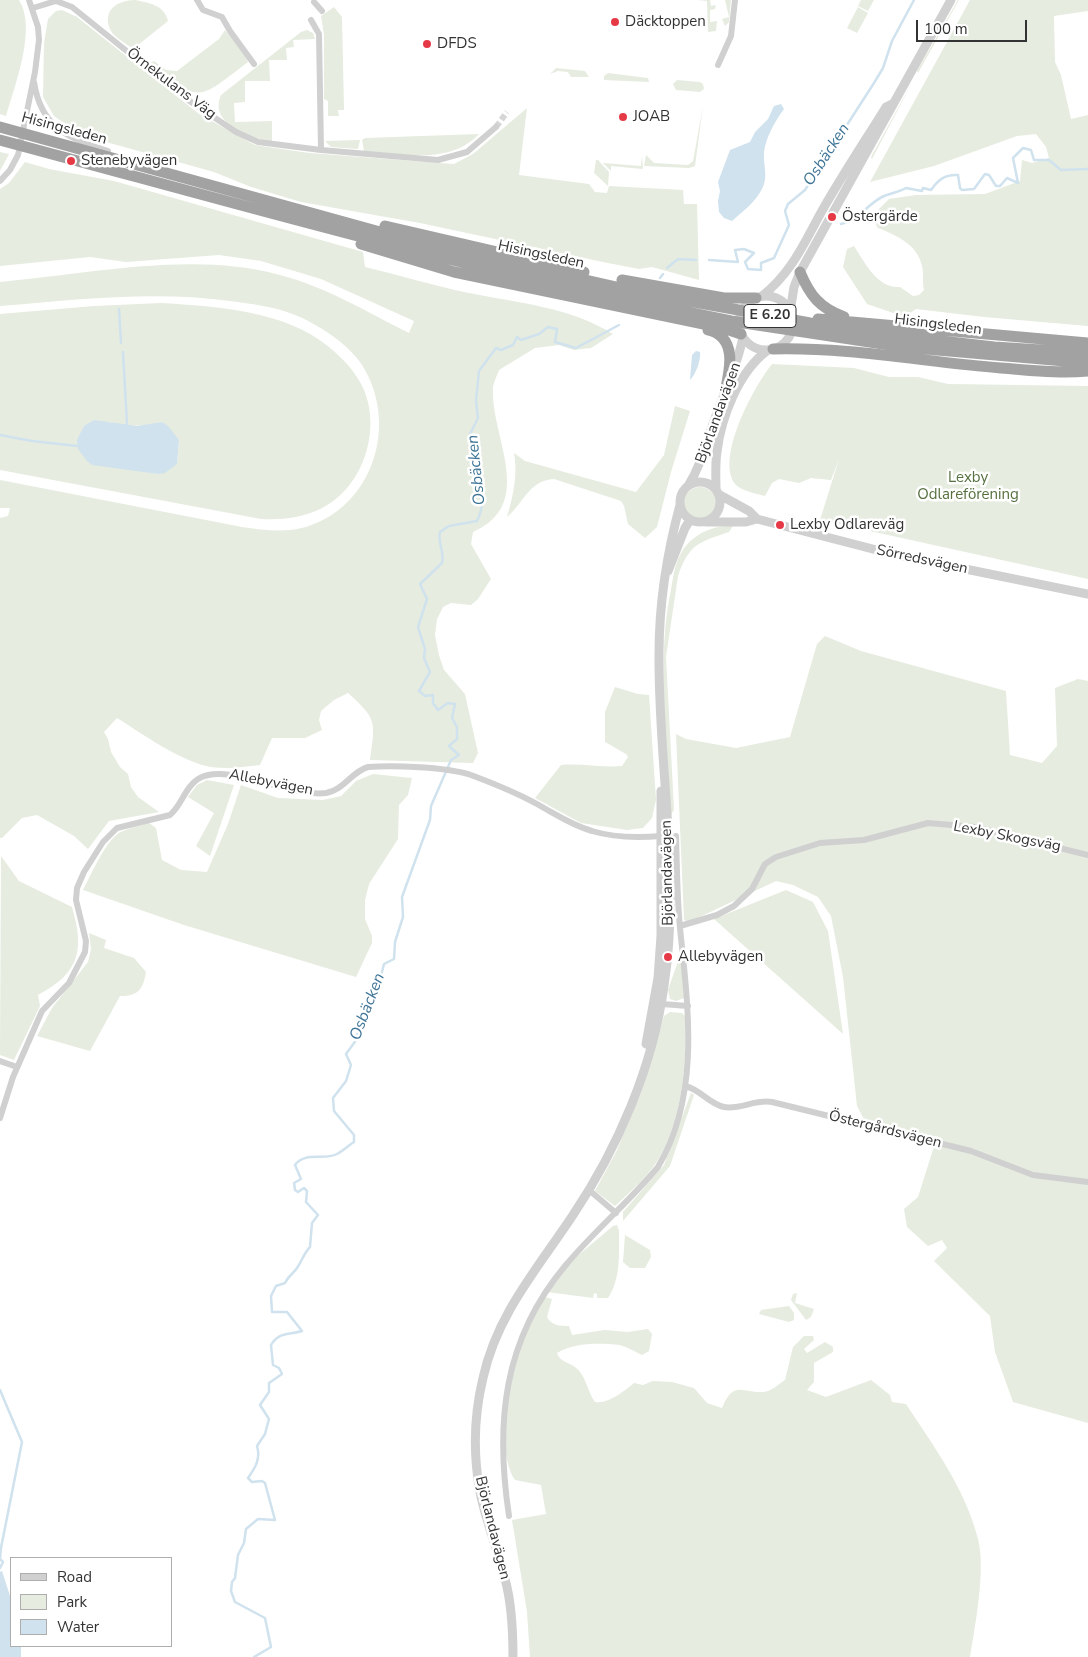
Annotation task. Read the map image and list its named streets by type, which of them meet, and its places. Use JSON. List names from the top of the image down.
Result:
{
  "streets": {
    "highway": ["Hisingsleden", "E 6.20"],
    "street": [
      "Örnekulans Väg",
      "Björlandavägen",
      "Sörredsvägen",
      "Allebyvägen",
      "Lexby Skogsväg",
      "Östergårdsvägen"
    ]
  },
  "crossings": [
    ["Björlandavägen", "Sörredsvägen"],
    ["Björlandavägen", "Allebyvägen"],
    ["Björlandavägen", "Lexby Skogsväg"],
    ["Björlandavägen", "Östergårdsvägen"]
  ],
  "water": ["Osbäcken"],
  "parks": ["Lexby Odlareförening"],
  "places": [
    "Däcktoppen",
    "DFDS",
    "JOAB",
    "Stenebyvägen",
    "Östergärde",
    "Lexby Odlareväg",
    "Allebyvägen"
  ],
  "legend": ["Road", "Park", "Water"],
  "scale_bar": "100 m"
}
